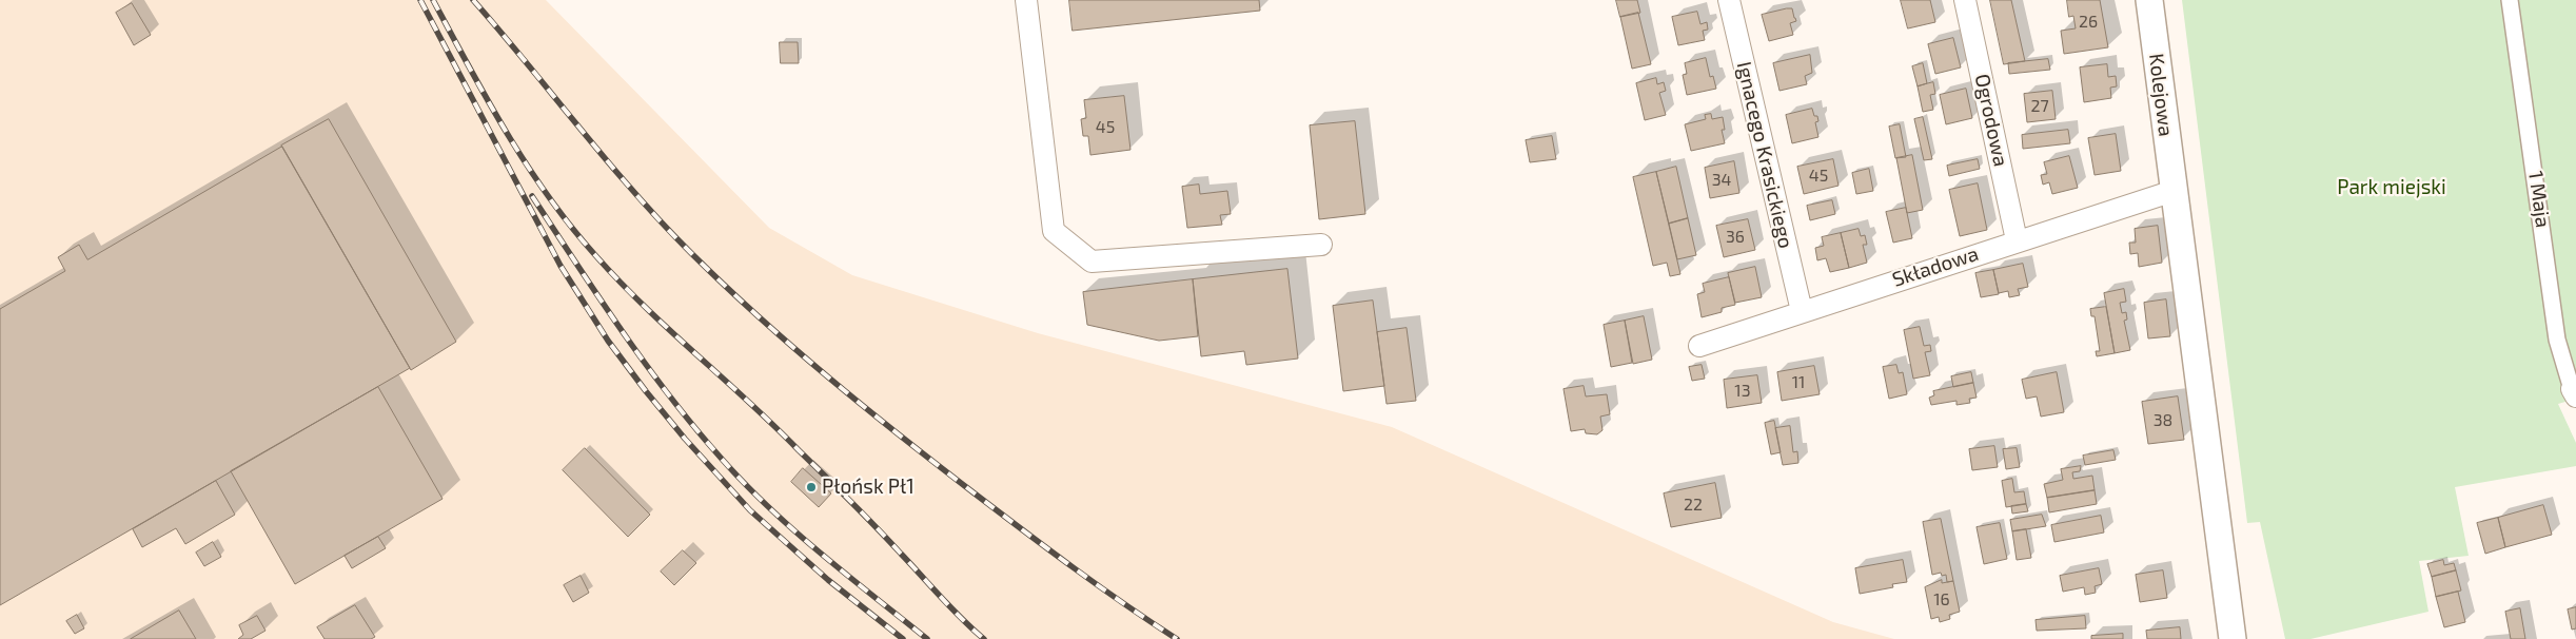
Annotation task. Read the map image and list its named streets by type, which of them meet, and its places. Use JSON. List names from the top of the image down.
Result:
{
  "streets": {
    "street": [
      "Kolejowa",
      "Ogrodowa",
      "Ignacego Krasickiego",
      "1 Maja",
      "Składowa"
    ]
  },
  "crossings": [
    ["Kolejowa", "Składowa"],
    ["Ogrodowa", "Składowa"],
    ["Ignacego Krasickiego", "Składowa"]
  ],
  "parks": ["Park miejski"],
  "places": ["Płońsk Pł1"],
  "house_numbers": [
    "26",
    "27",
    "45",
    "45",
    "34",
    "36",
    "11",
    "13",
    "38",
    "22",
    "16"
  ]
}
